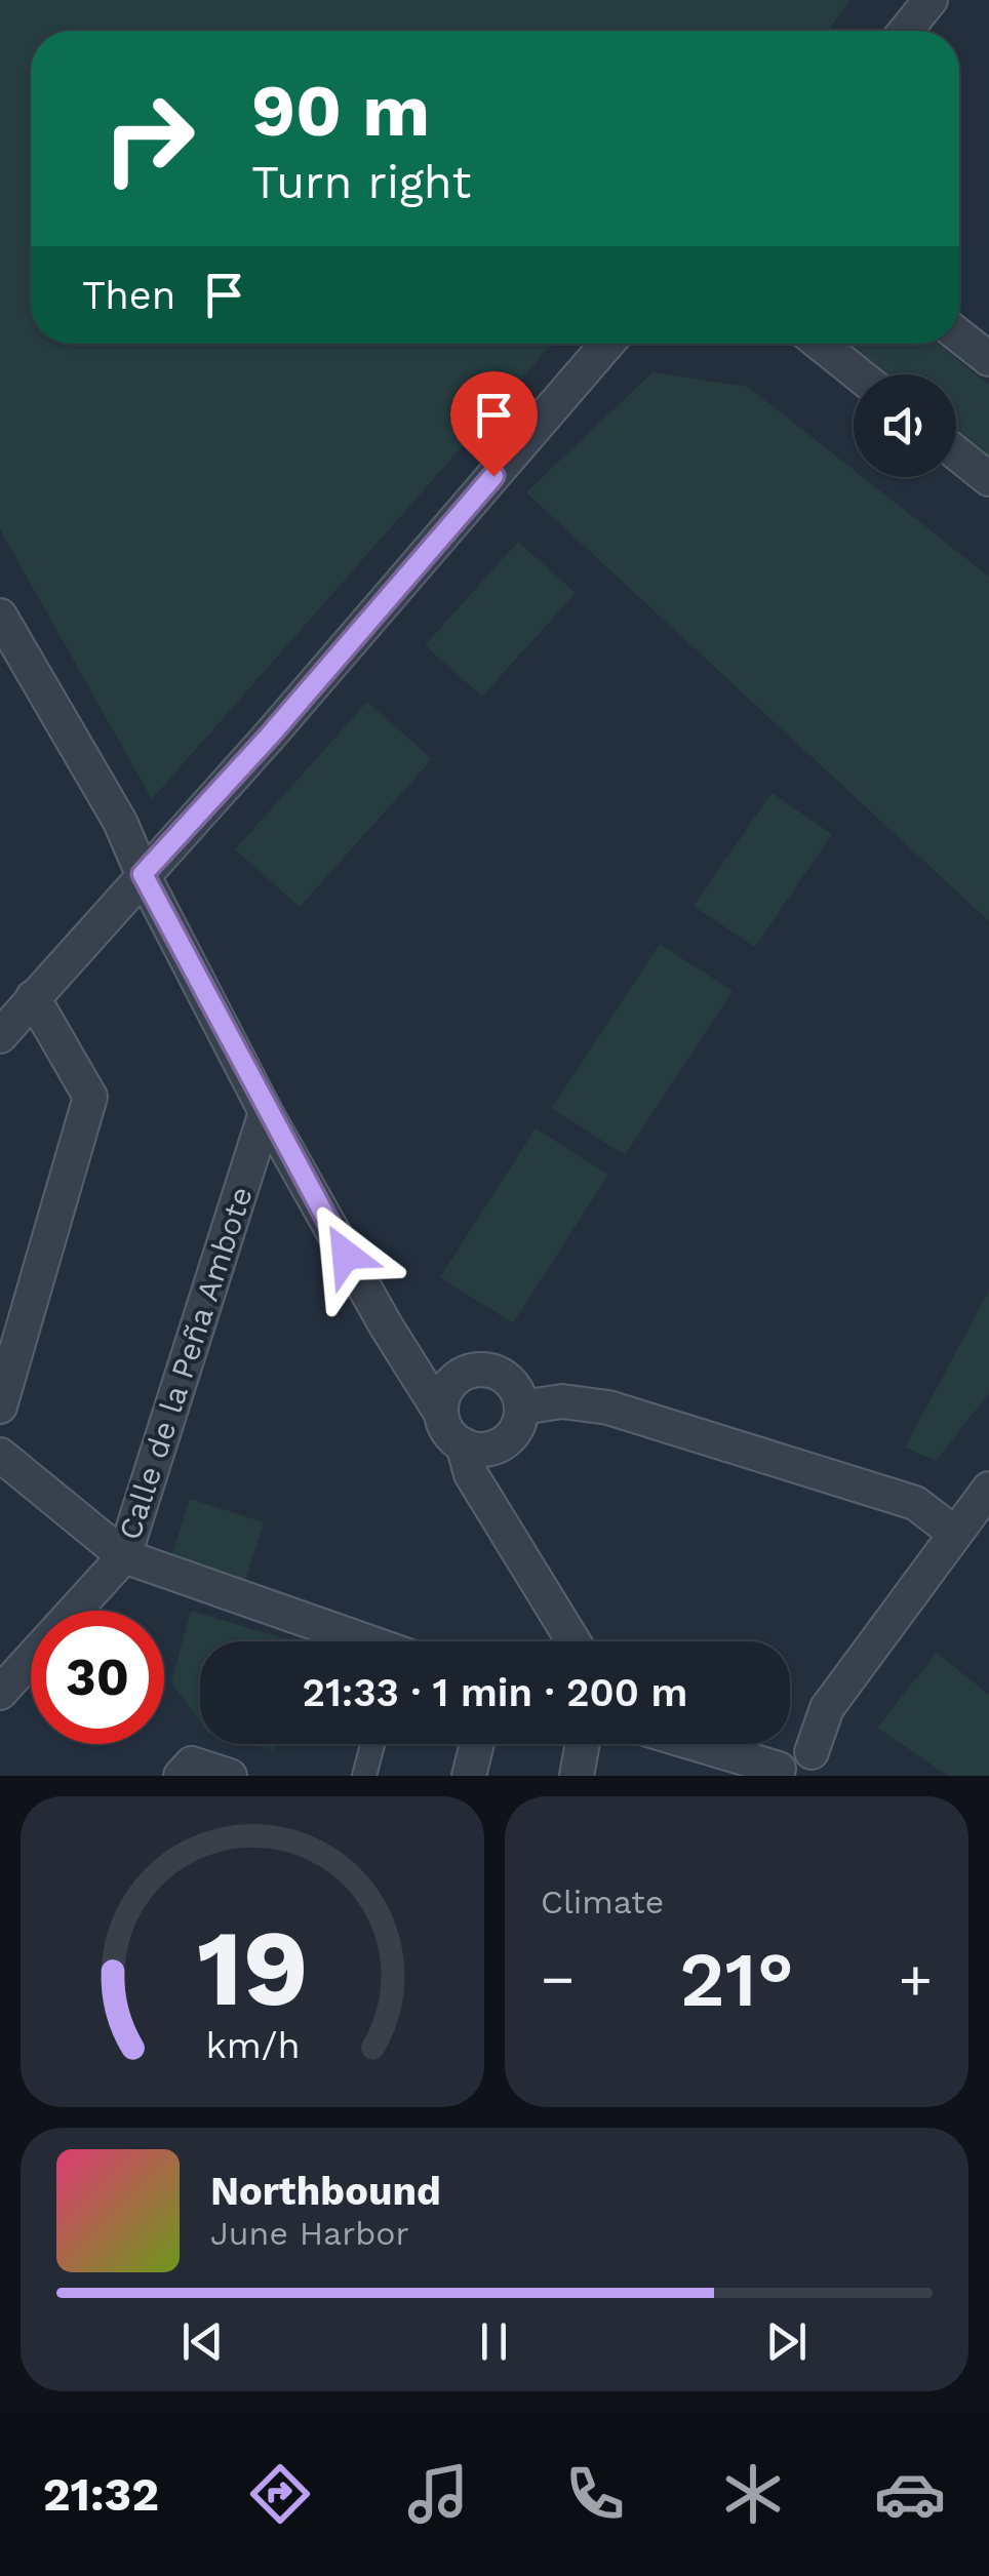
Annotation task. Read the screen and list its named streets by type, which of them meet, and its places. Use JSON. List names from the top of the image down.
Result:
{
  "streets": {
    "street": ["Calle de la Peña Ambote"]
  },
  "page": {
    "turn": ["90 m", "Turn right"],
    "then": "Then",
    "limit": "30",
    "trip": "21:33 · 1 min · 200 m",
    "tile": "Climate",
    "heat": ["−", "21°", "+"],
    "song": ["Northbound", "June Harbor"],
    "tabs": "21:32",
    "gauge": ["19", "km/h"]
  }
}
